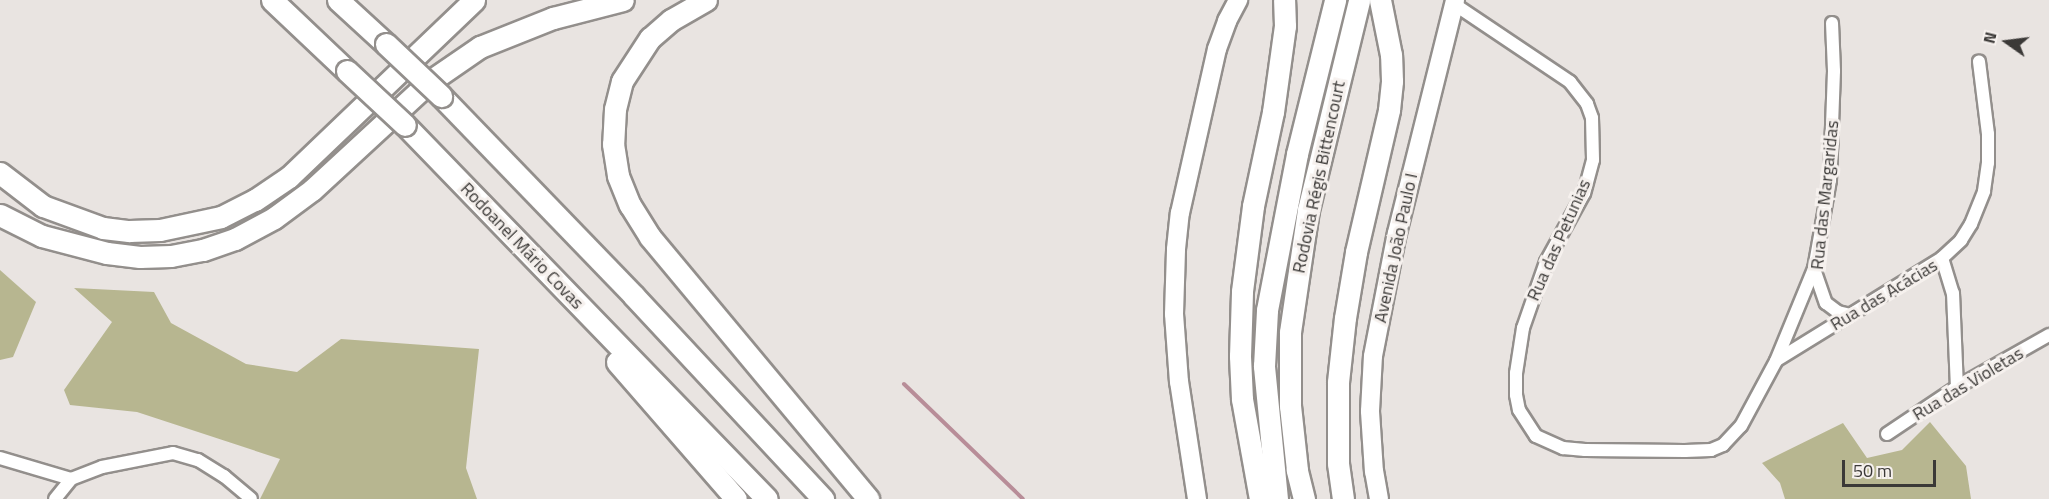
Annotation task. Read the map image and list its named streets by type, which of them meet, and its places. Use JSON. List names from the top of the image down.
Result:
{
  "streets": {
    "highway": ["Rodovia Régis Bittencourt", "Rodoanel Mário Covas"],
    "main road": ["Avenida João Paulo I"],
    "street": [
      "Rua das Margaridas",
      "Rua das Petunias",
      "Rua das Acácias",
      "Rua das Violetas"
    ]
  },
  "crossings": [
    ["Rua das Margaridas", "Rua das Petunias"],
    ["Rua das Margaridas", "Rua das Acácias"],
    ["Rua das Petunias", "Avenida João Paulo I"],
    ["Rua das Petunias", "Rua das Acácias"],
    ["Rua das Acácias", "Rua das Violetas"]
  ],
  "scale_bar": "50 m",
  "north": "left"
}
